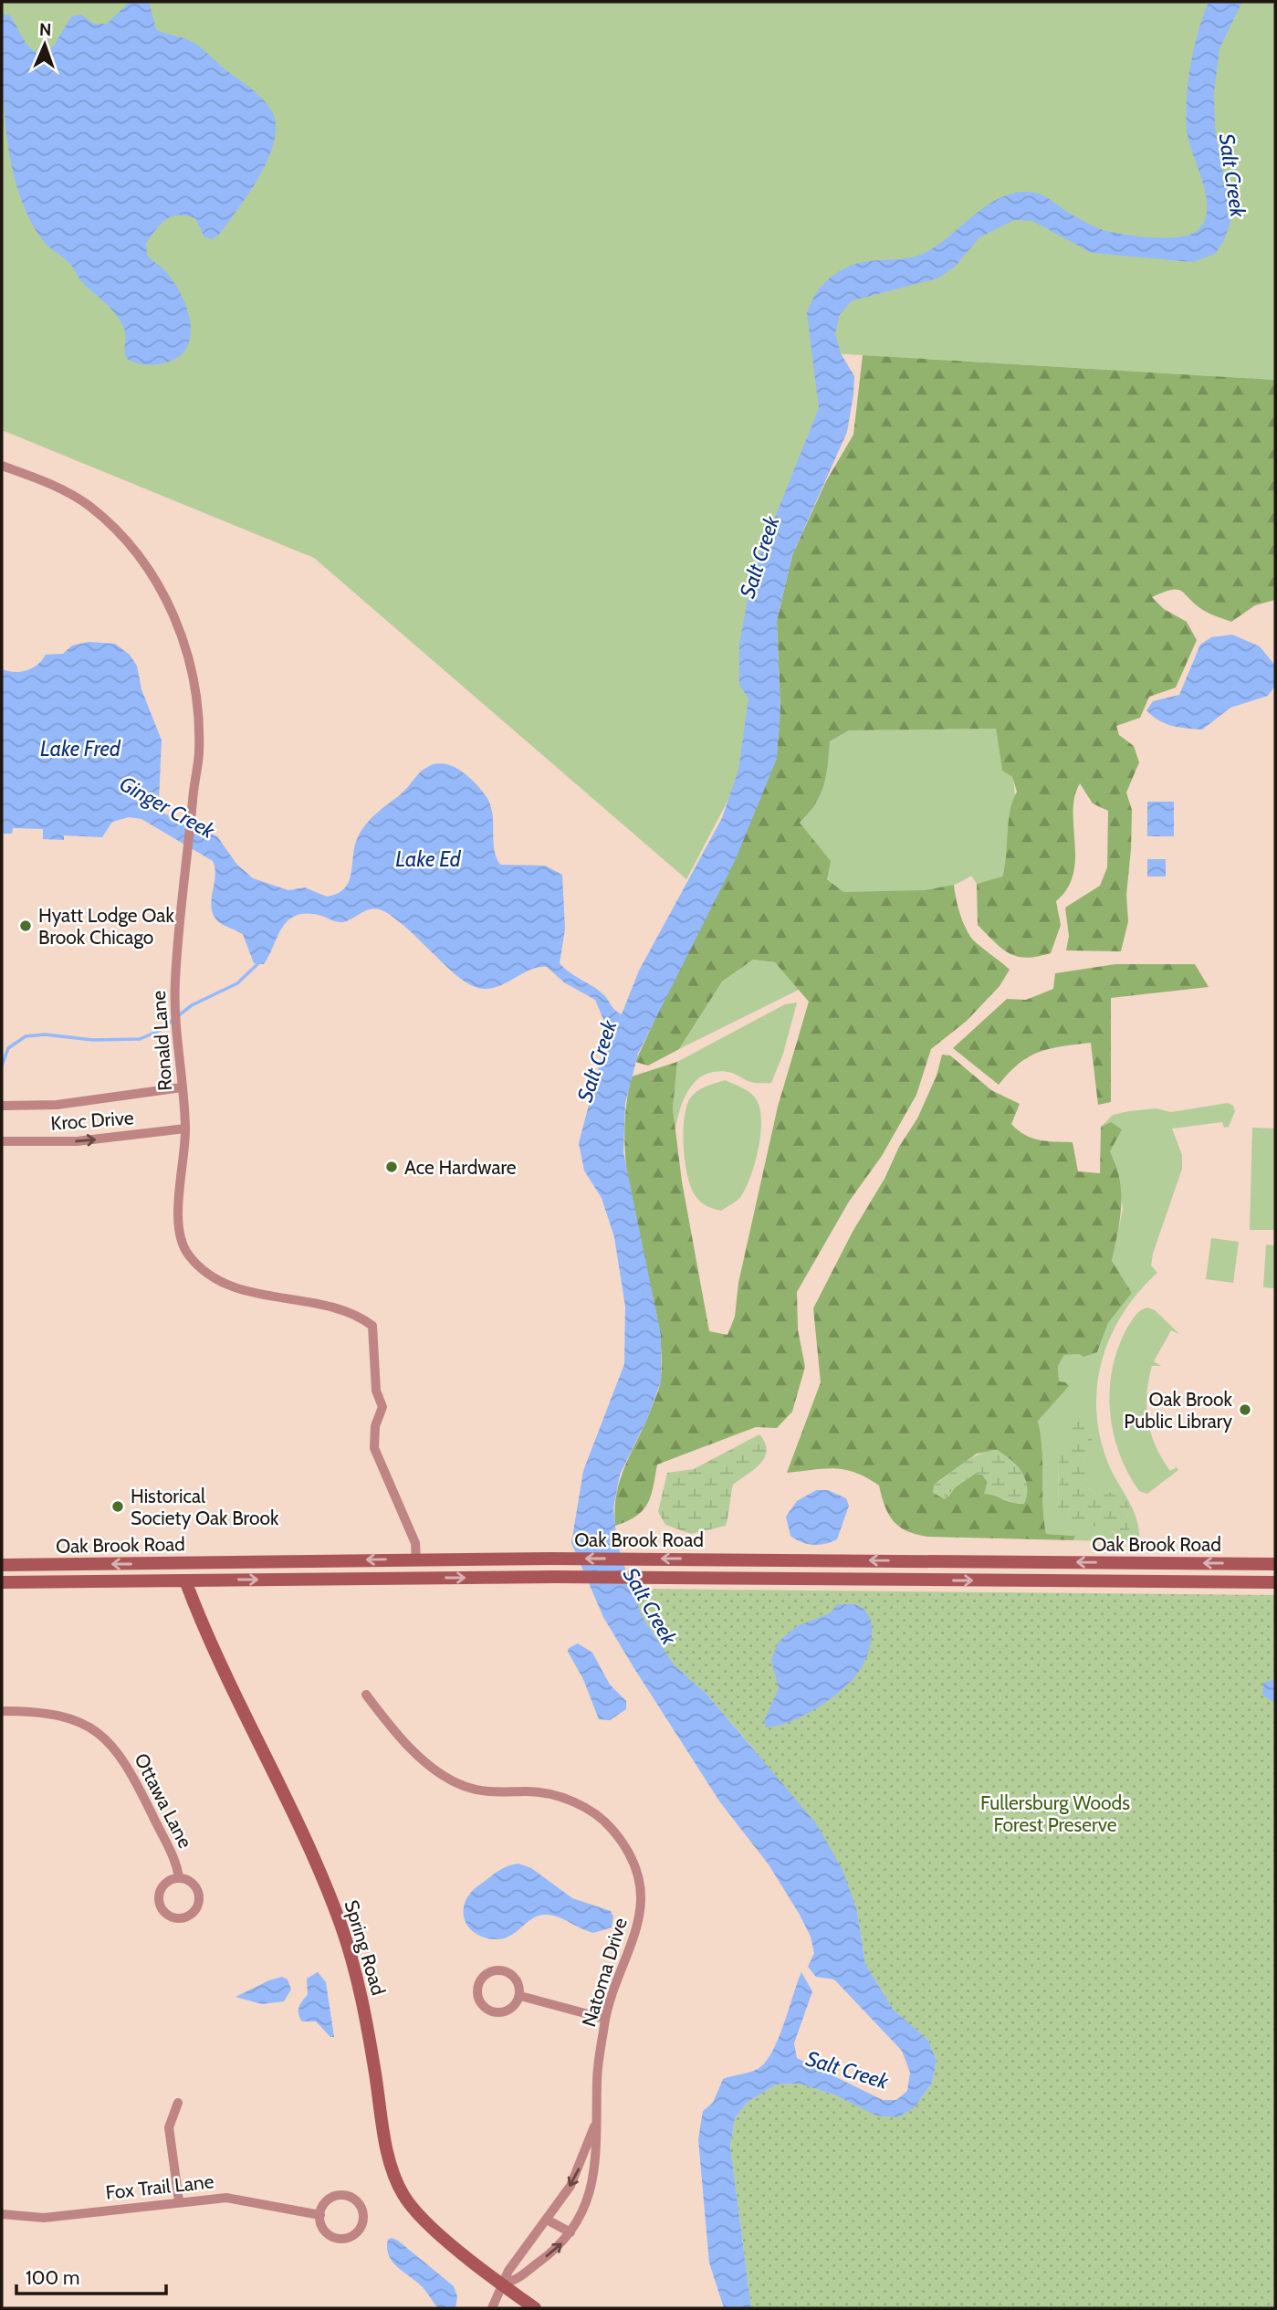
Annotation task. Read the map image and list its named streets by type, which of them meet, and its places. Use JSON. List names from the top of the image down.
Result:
{
  "streets": {
    "main road": ["Oak Brook Road", "Spring Road"],
    "street": [
      "Ronald Lane",
      "Kroc Drive",
      "Ottawa Lane",
      "Natoma Drive",
      "Fox Trail Lane"
    ]
  },
  "crossings": [
    ["Ronald Lane", "Kroc Drive"],
    ["Ronald Lane", "Oak Brook Road"],
    ["Oak Brook Road", "Spring Road"],
    ["Spring Road", "Natoma Drive"]
  ],
  "water": [
    "Salt Creek",
    "Lake Fred",
    "Ginger Creek",
    "Lake Ed"
  ],
  "parks": ["Fullersburg Woods Forest Preserve"],
  "places": [
    "Hyatt Lodge Oak Brook Chicago",
    "Ace Hardware",
    "Oak Brook Public Library",
    "Historical Society Oak Brook"
  ],
  "scale_bar": "100 m",
  "north": "top"
}
